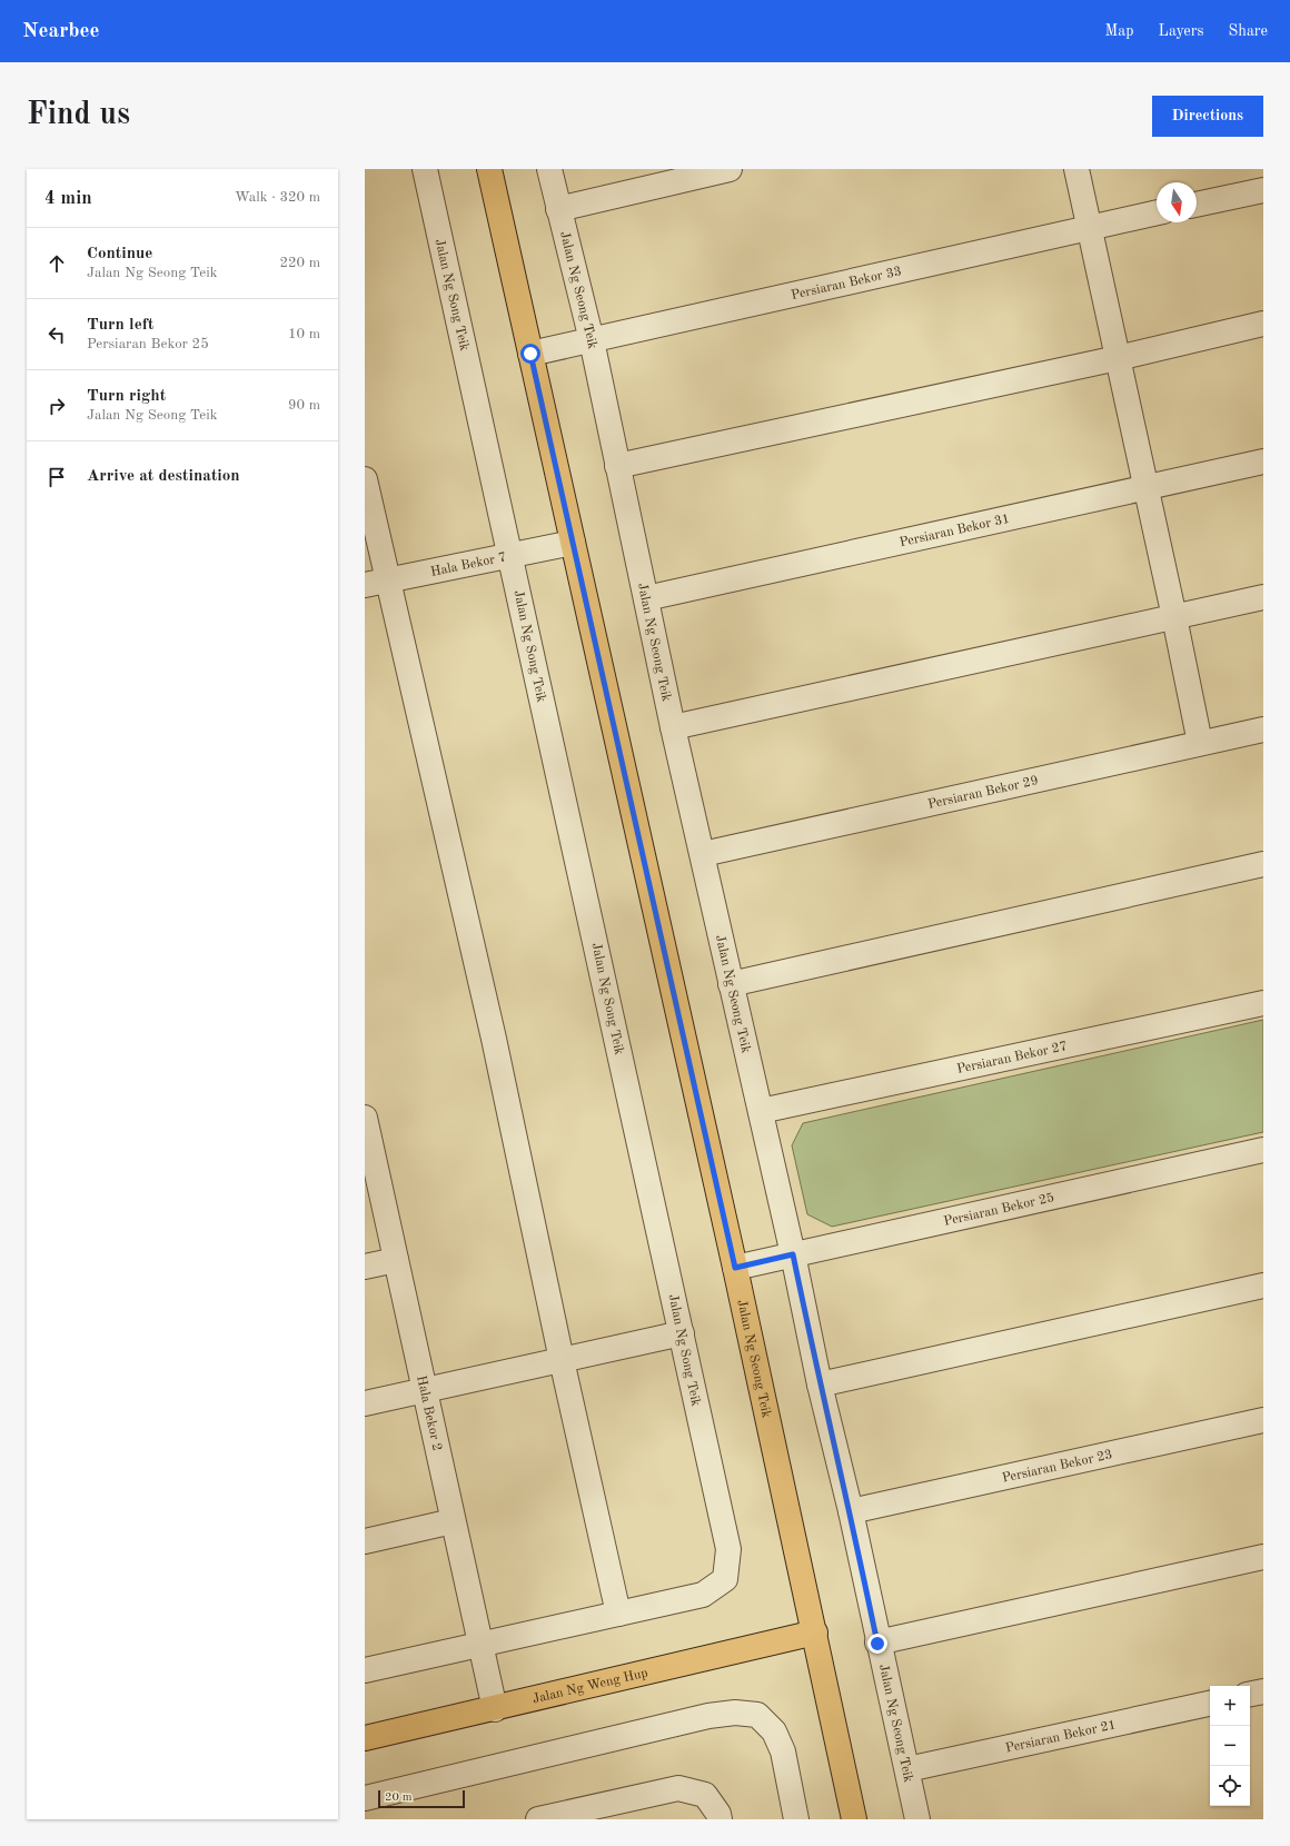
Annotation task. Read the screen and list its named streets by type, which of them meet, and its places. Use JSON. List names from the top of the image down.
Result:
{
  "streets": {
    "main road": ["Jalan Ng Seong Teik", "Jalan Ng Weng Hup"],
    "street": [
      "Persiaran Bekor 33",
      "Jalan Ng Song Teik",
      "Persiaran Bekor 31",
      "Hala Bekor 7",
      "Persiaran Bekor 29",
      "Persiaran Bekor 27",
      "Persiaran Bekor 25",
      "Hala Bekor 2",
      "Persiaran Bekor 23",
      "Persiaran Bekor 21"
    ]
  },
  "crossings": [
    ["Persiaran Bekor 33", "Jalan Ng Seong Teik"],
    ["Jalan Ng Seong Teik", "Persiaran Bekor 31"],
    ["Jalan Ng Seong Teik", "Hala Bekor 7"],
    ["Jalan Ng Seong Teik", "Persiaran Bekor 29"],
    ["Jalan Ng Seong Teik", "Persiaran Bekor 27"],
    ["Jalan Ng Seong Teik", "Persiaran Bekor 25"],
    ["Jalan Ng Seong Teik", "Persiaran Bekor 23"],
    ["Jalan Ng Seong Teik", "Jalan Ng Weng Hup"],
    ["Jalan Ng Seong Teik", "Persiaran Bekor 21"],
    ["Jalan Ng Song Teik", "Hala Bekor 7"],
    ["Jalan Ng Song Teik", "Hala Bekor 2"],
    ["Hala Bekor 2", "Jalan Ng Weng Hup"]
  ],
  "scale_bar": "20 m",
  "north": "bottom",
  "page": {
    "header": "Nearbee",
    "nav": ["Map", "Layers", "Share"],
    "buttons": "Directions",
    "title": "Find us",
    "heading": ["4 min", "Walk · 320 m"],
    "list": [
      ["Continue", "Jalan Ng Seong Teik", "220 m"],
      ["Turn left", "Persiaran Bekor 25", "10 m"],
      ["Turn right", "Jalan Ng Seong Teik", "90 m"],
      "Arrive at destination"
    ],
    "map_buttons": ["+", "−"],
    "scale": "20 m"
  }
}
